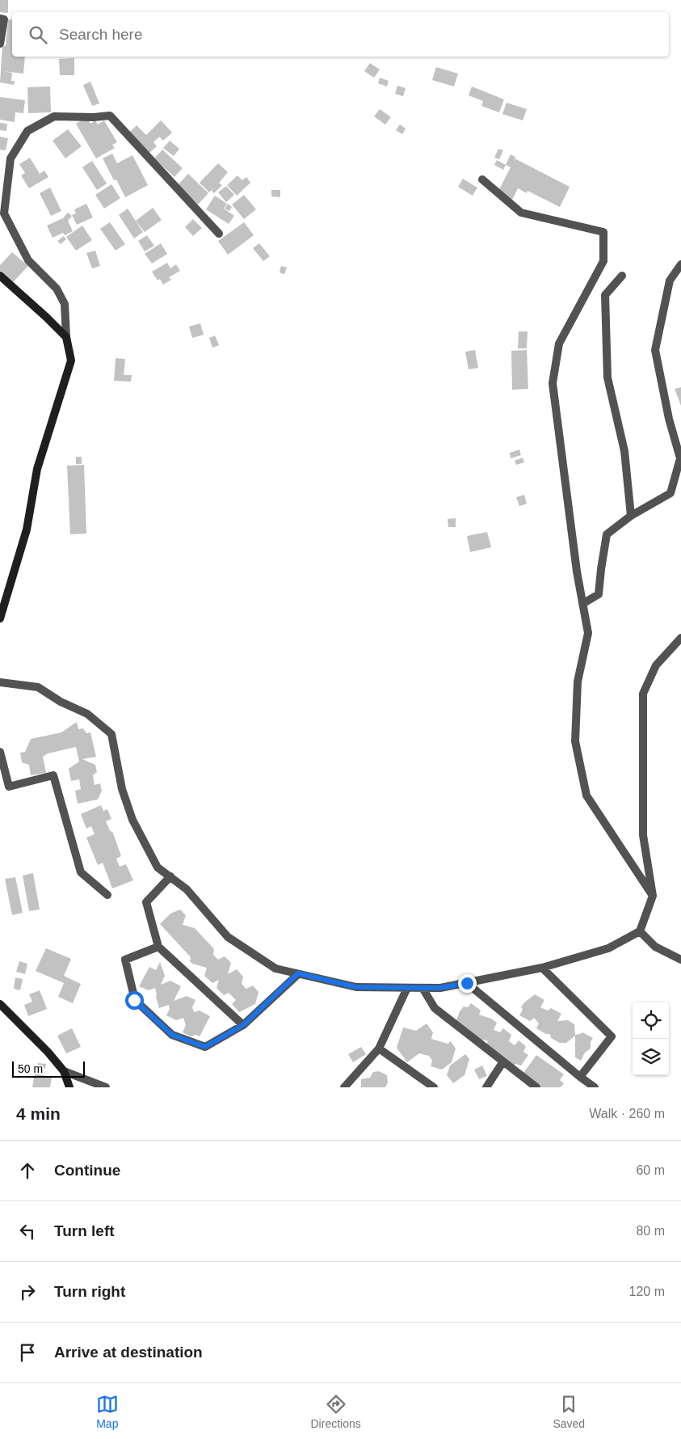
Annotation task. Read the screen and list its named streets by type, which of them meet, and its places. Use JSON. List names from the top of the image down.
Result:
{
  "scale_bar": "50 m",
  "page": {
    "search": "Search here",
    "scale": "50 m",
    "heading": ["4 min", "Walk · 260 m"],
    "list": [
      ["Continue", "60 m"],
      ["Turn left", "80 m"],
      ["Turn right", "120 m"],
      "Arrive at destination"
    ],
    "nav": ["Map", "Directions", "Saved"]
  }
}
